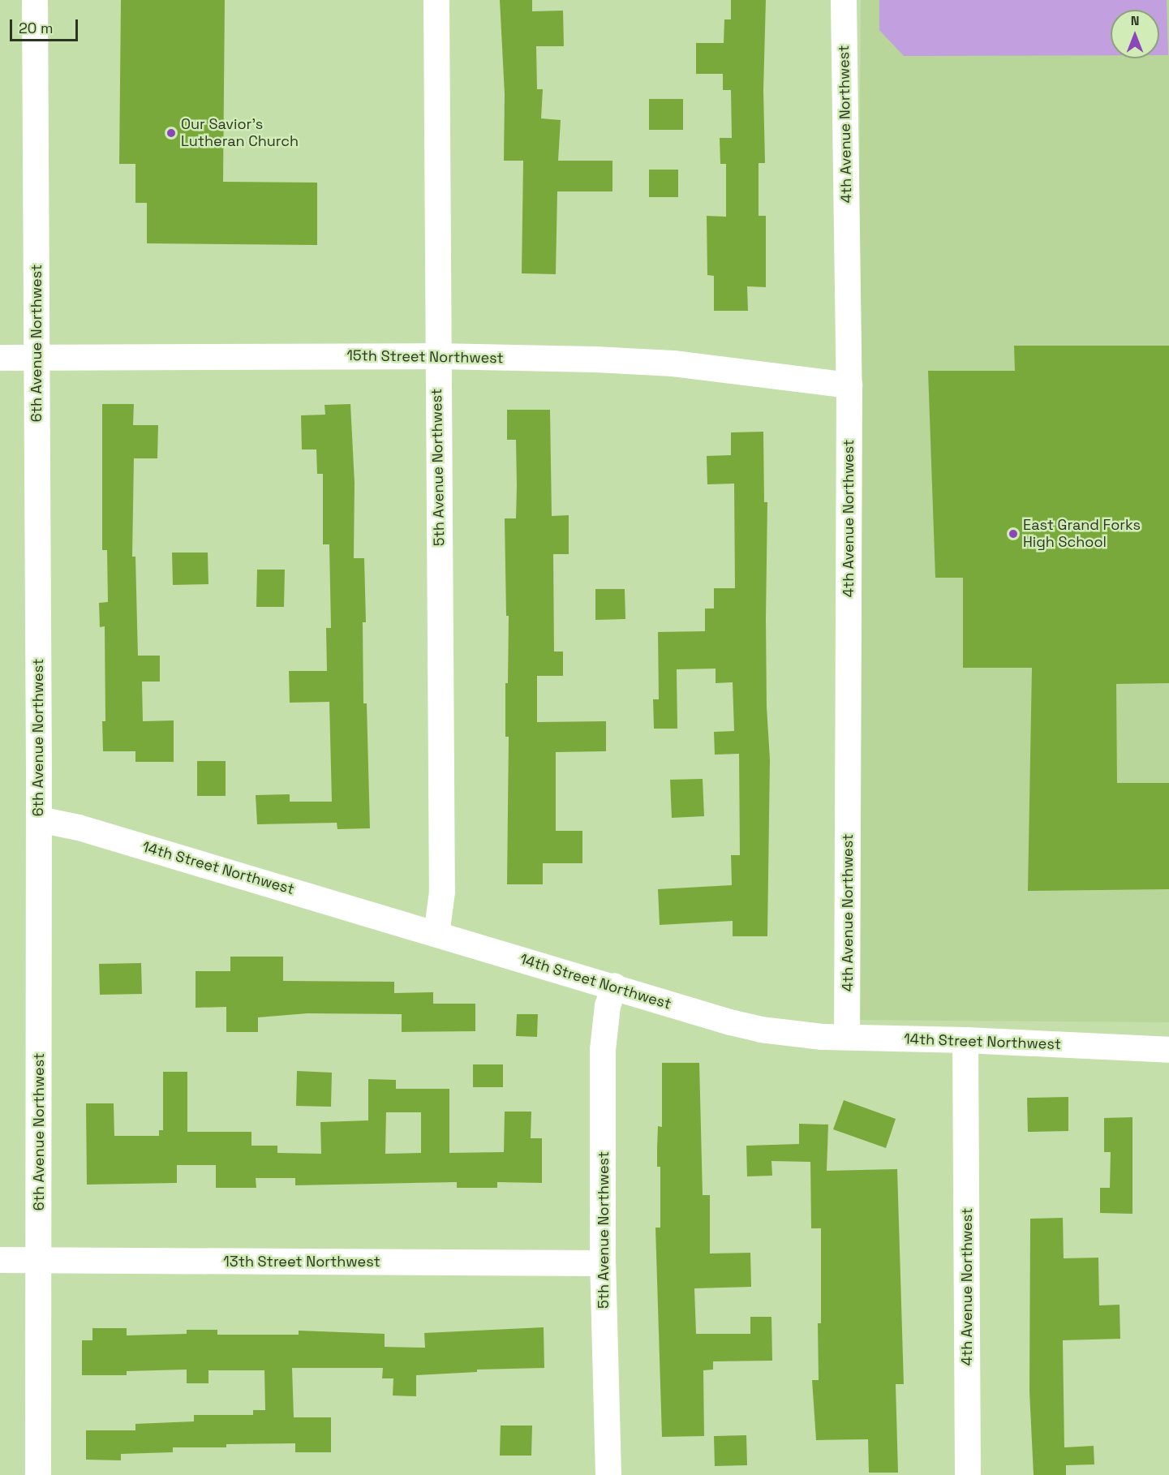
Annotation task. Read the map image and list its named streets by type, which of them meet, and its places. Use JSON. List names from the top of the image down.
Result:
{
  "streets": {
    "street": [
      "4th Avenue Northwest",
      "6th Avenue Northwest",
      "15th Street Northwest",
      "5th Avenue Northwest",
      "14th Street Northwest",
      "13th Street Northwest"
    ]
  },
  "crossings": [
    ["4th Avenue Northwest", "15th Street Northwest"],
    ["4th Avenue Northwest", "14th Street Northwest"],
    ["6th Avenue Northwest", "15th Street Northwest"],
    ["6th Avenue Northwest", "14th Street Northwest"],
    ["6th Avenue Northwest", "13th Street Northwest"],
    ["15th Street Northwest", "5th Avenue Northwest"],
    ["5th Avenue Northwest", "14th Street Northwest"],
    ["5th Avenue Northwest", "13th Street Northwest"]
  ],
  "places": ["Our Savior's Lutheran Church", "East Grand Forks High School"],
  "scale_bar": "20 m",
  "north": "top"
}
